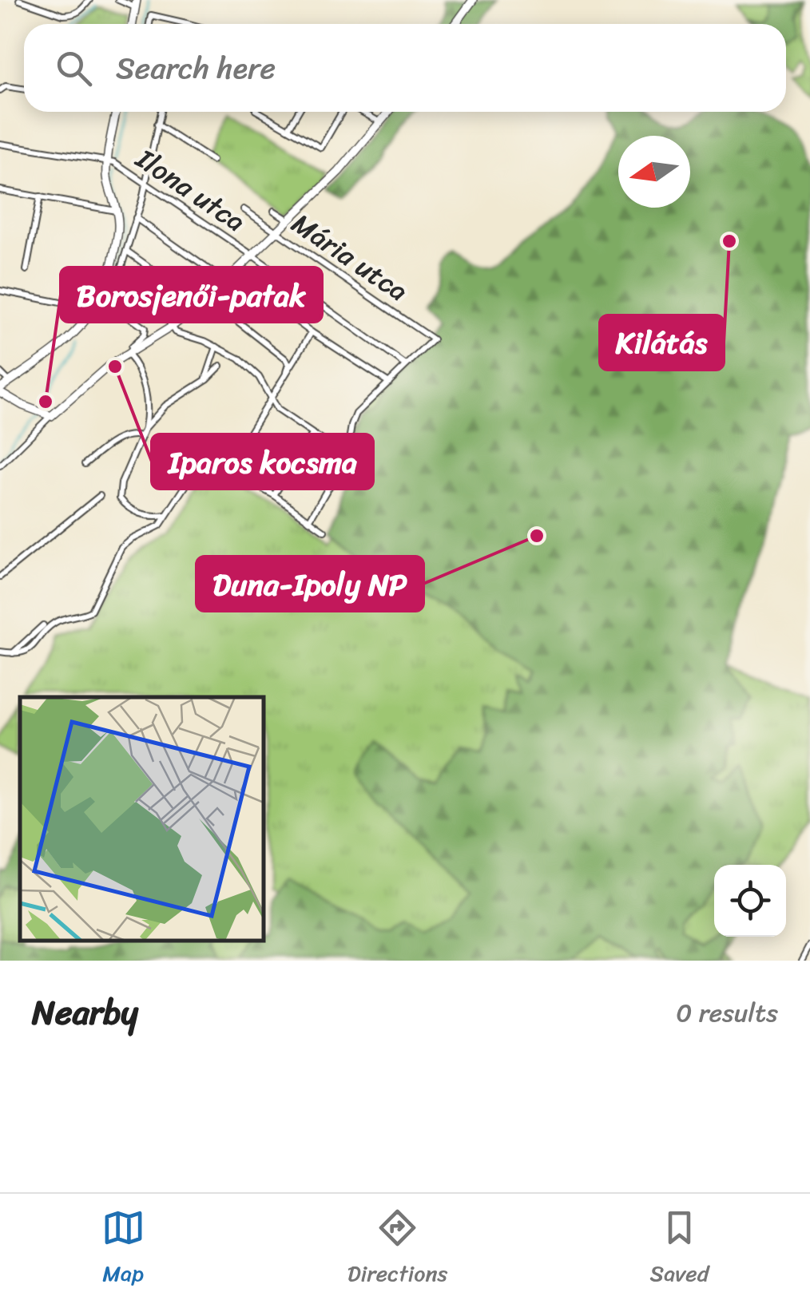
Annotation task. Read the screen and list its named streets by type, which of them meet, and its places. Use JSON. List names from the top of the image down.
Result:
{
  "streets": {
    "street": ["Ilona utca", "Mária utca"]
  },
  "crossings": [
    ["Ilona utca", "Mária utca"]
  ],
  "places": [
    "Kilátás",
    "Iparos kocsma",
    "Borosjenői-patak",
    "Duna-Ipoly NP"
  ],
  "north": "left",
  "page": {
    "search": "Search here",
    "heading": ["Nearby", "0 results"],
    "nav": ["Map", "Directions", "Saved"]
  }
}
